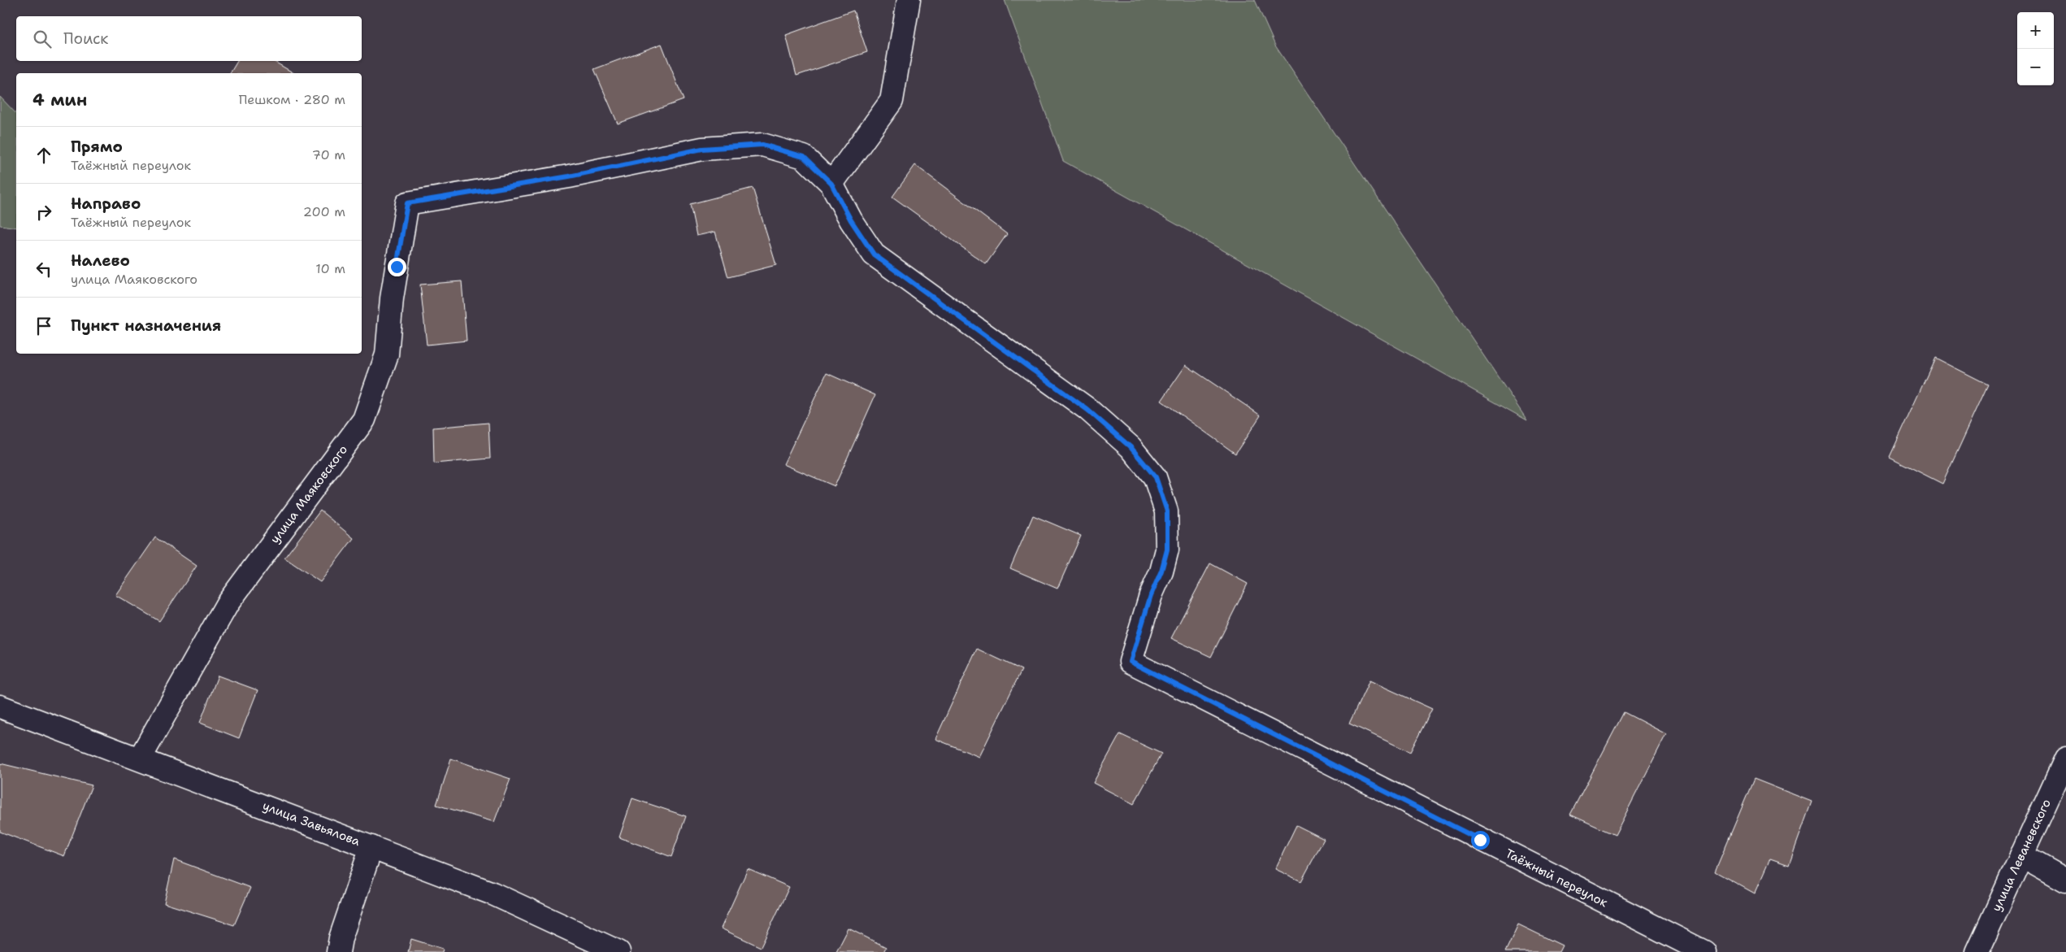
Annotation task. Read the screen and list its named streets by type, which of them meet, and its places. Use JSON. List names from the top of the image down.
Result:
{
  "streets": {
    "street": [
      "улица Маяковского",
      "улица Завьялова",
      "улица Леваневского",
      "Таёжный переулок"
    ]
  },
  "crossings": [
    ["улица Маяковского", "улица Завьялова"],
    ["улица Маяковского", "Таёжный переулок"]
  ],
  "page": {
    "map_buttons": ["+", "−"],
    "search": "Поиск",
    "heading": ["4 мин", "Пешком · 280 m"],
    "list": [
      ["Прямо", "Таёжный переулок", "70 m"],
      ["Направо", "Таёжный переулок", "200 m"],
      ["Налево", "улица Маяковского", "10 m"],
      "Пункт назначения"
    ]
  }
}
